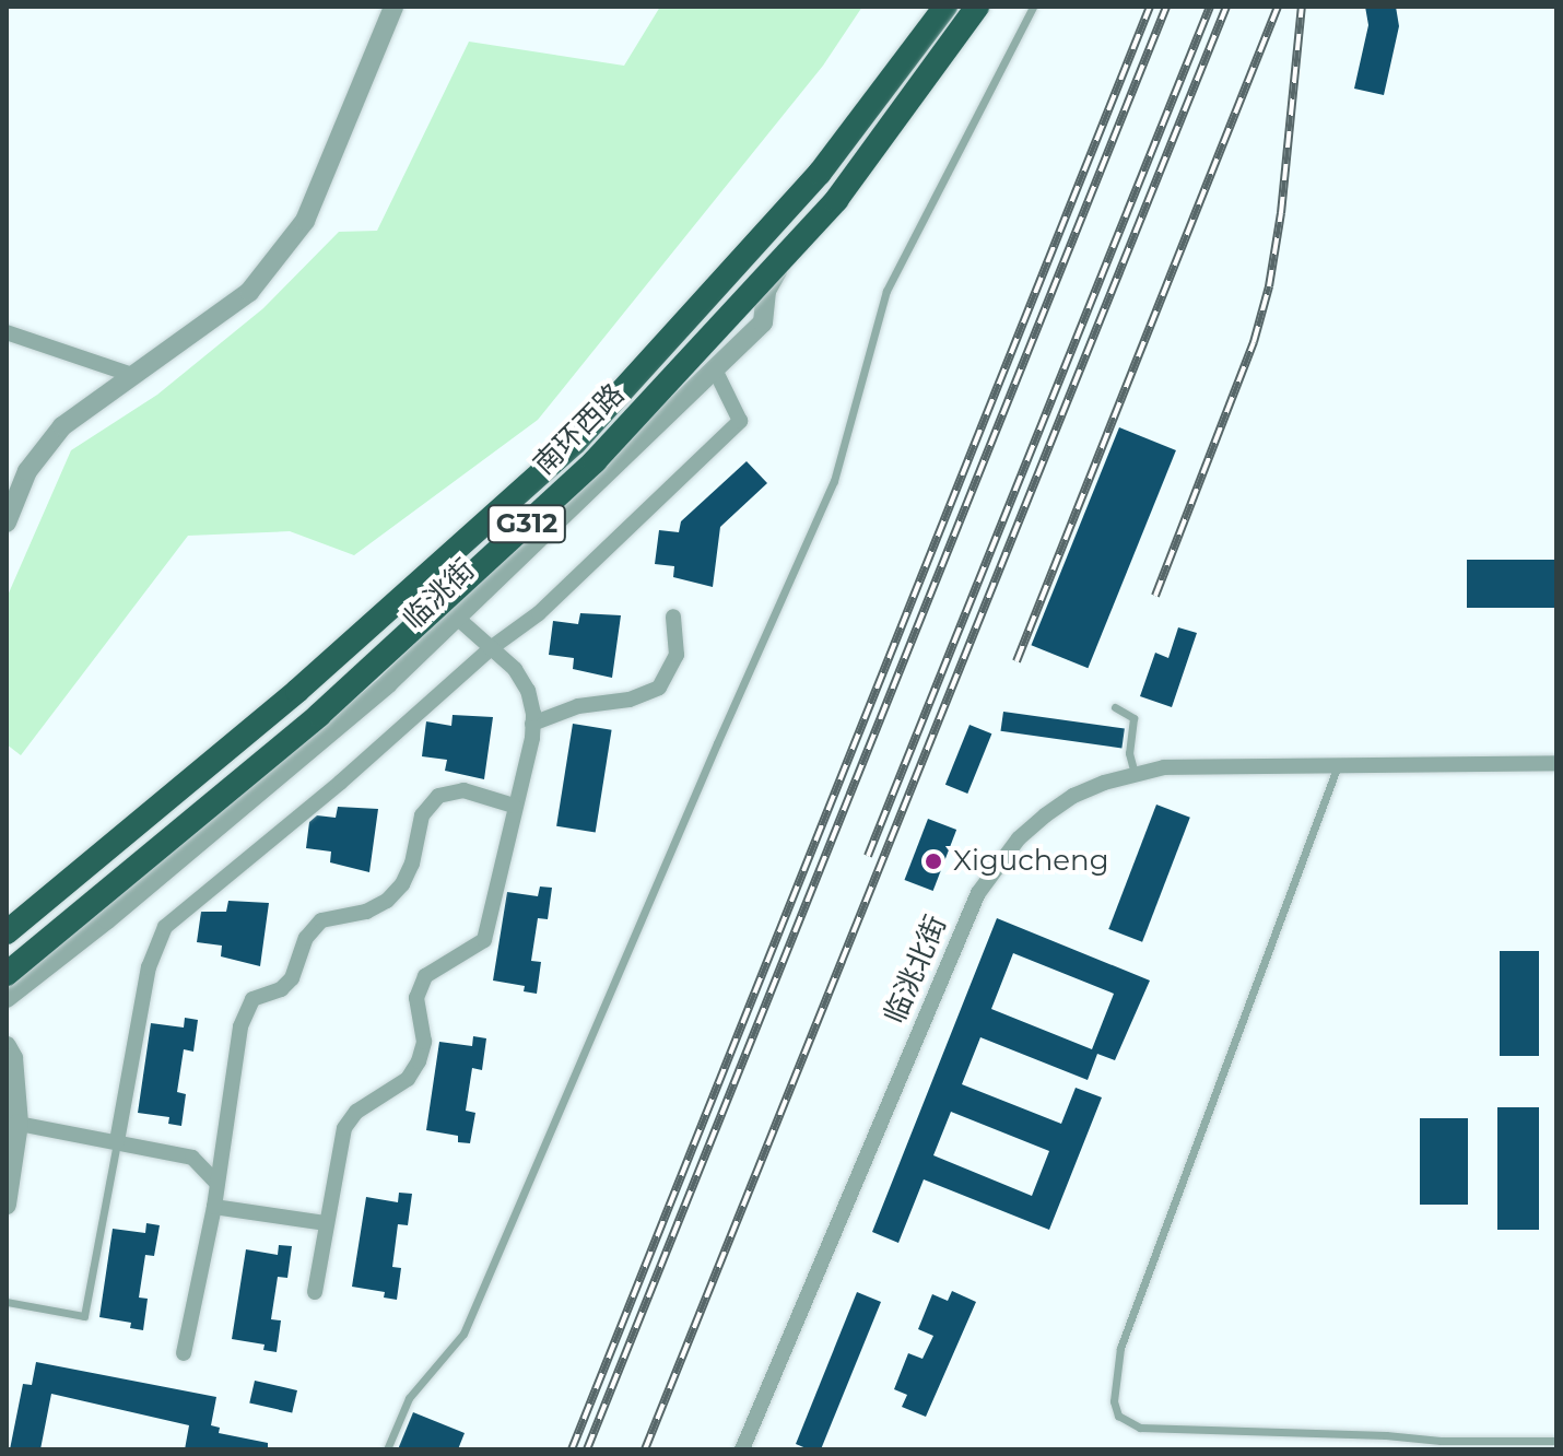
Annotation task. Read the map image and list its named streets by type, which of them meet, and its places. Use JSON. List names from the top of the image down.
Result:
{
  "streets": {
    "highway": ["南环西路", "G312"],
    "street": ["临洮街", "临洮北街"]
  },
  "places": ["Xigucheng"]
}
